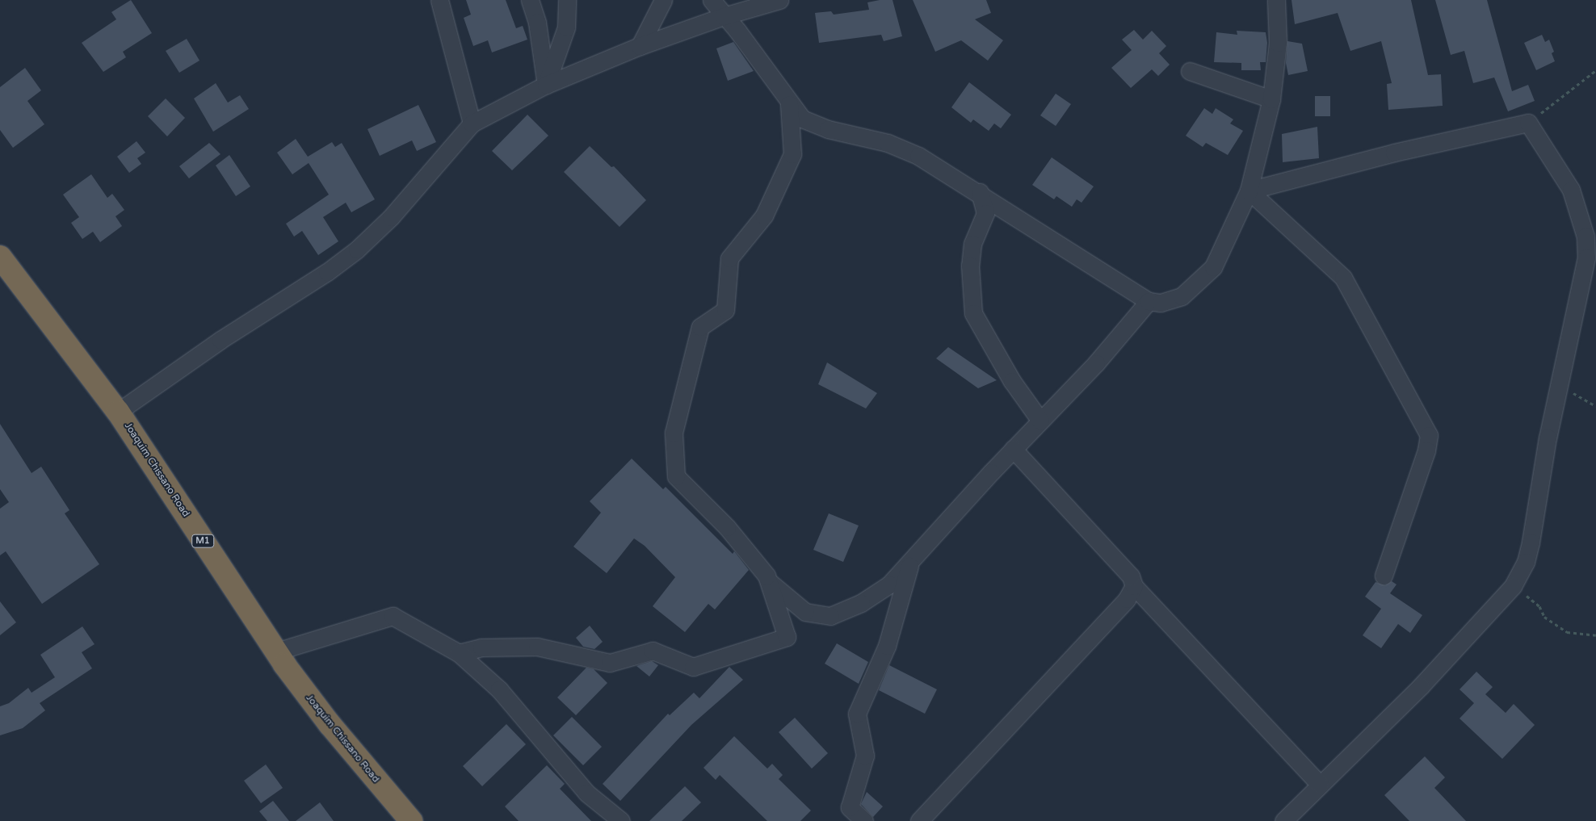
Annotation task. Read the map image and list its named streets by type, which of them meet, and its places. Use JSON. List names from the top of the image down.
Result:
{
  "streets": {
    "highway": ["Joaquim Chissano Road", "M1"]
  }
}
